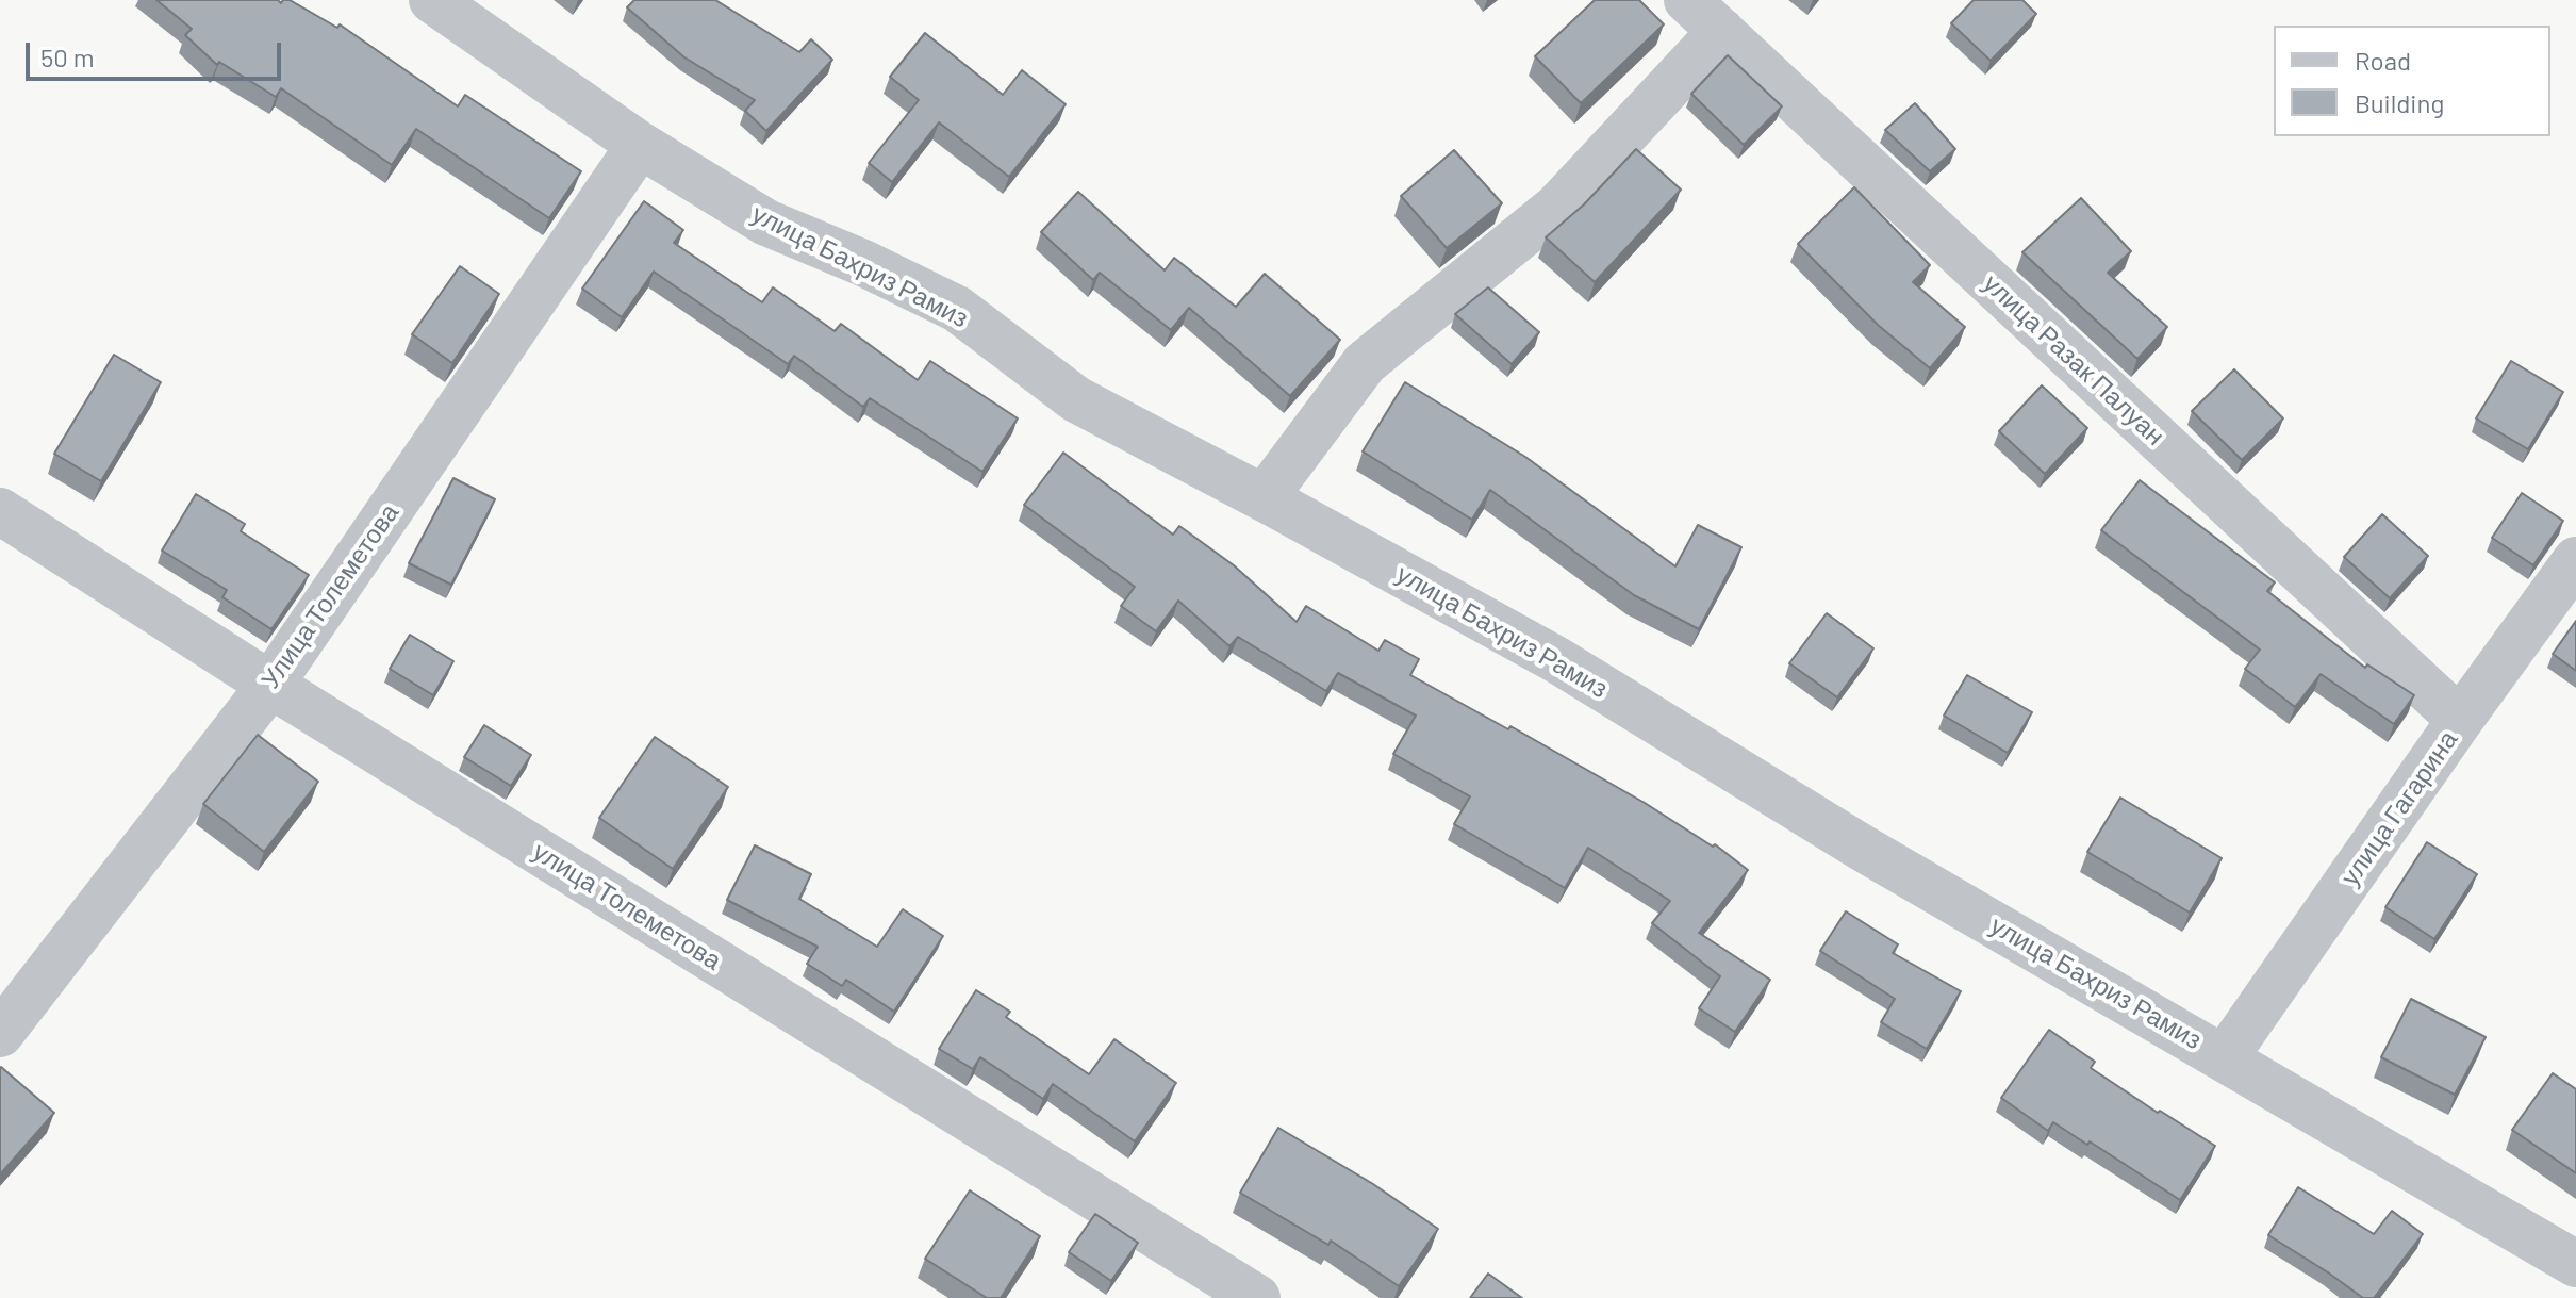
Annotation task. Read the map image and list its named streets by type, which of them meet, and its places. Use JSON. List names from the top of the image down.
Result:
{
  "streets": {
    "street": [
      "улица Бахриз Рамиз",
      "улица Разак Палуан",
      "Улица Толеметова",
      "улица Гагарина",
      "улица Толеметова"
    ]
  },
  "crossings": [
    ["улица Бахриз Рамиз", "Улица Толеметова"],
    ["улица Бахриз Рамиз", "улица Гагарина"],
    ["улица Разак Палуан", "улица Гагарина"],
    ["Улица Толеметова", "улица Толеметова"]
  ],
  "legend": ["Road", "Building"],
  "scale_bar": "50 m"
}
